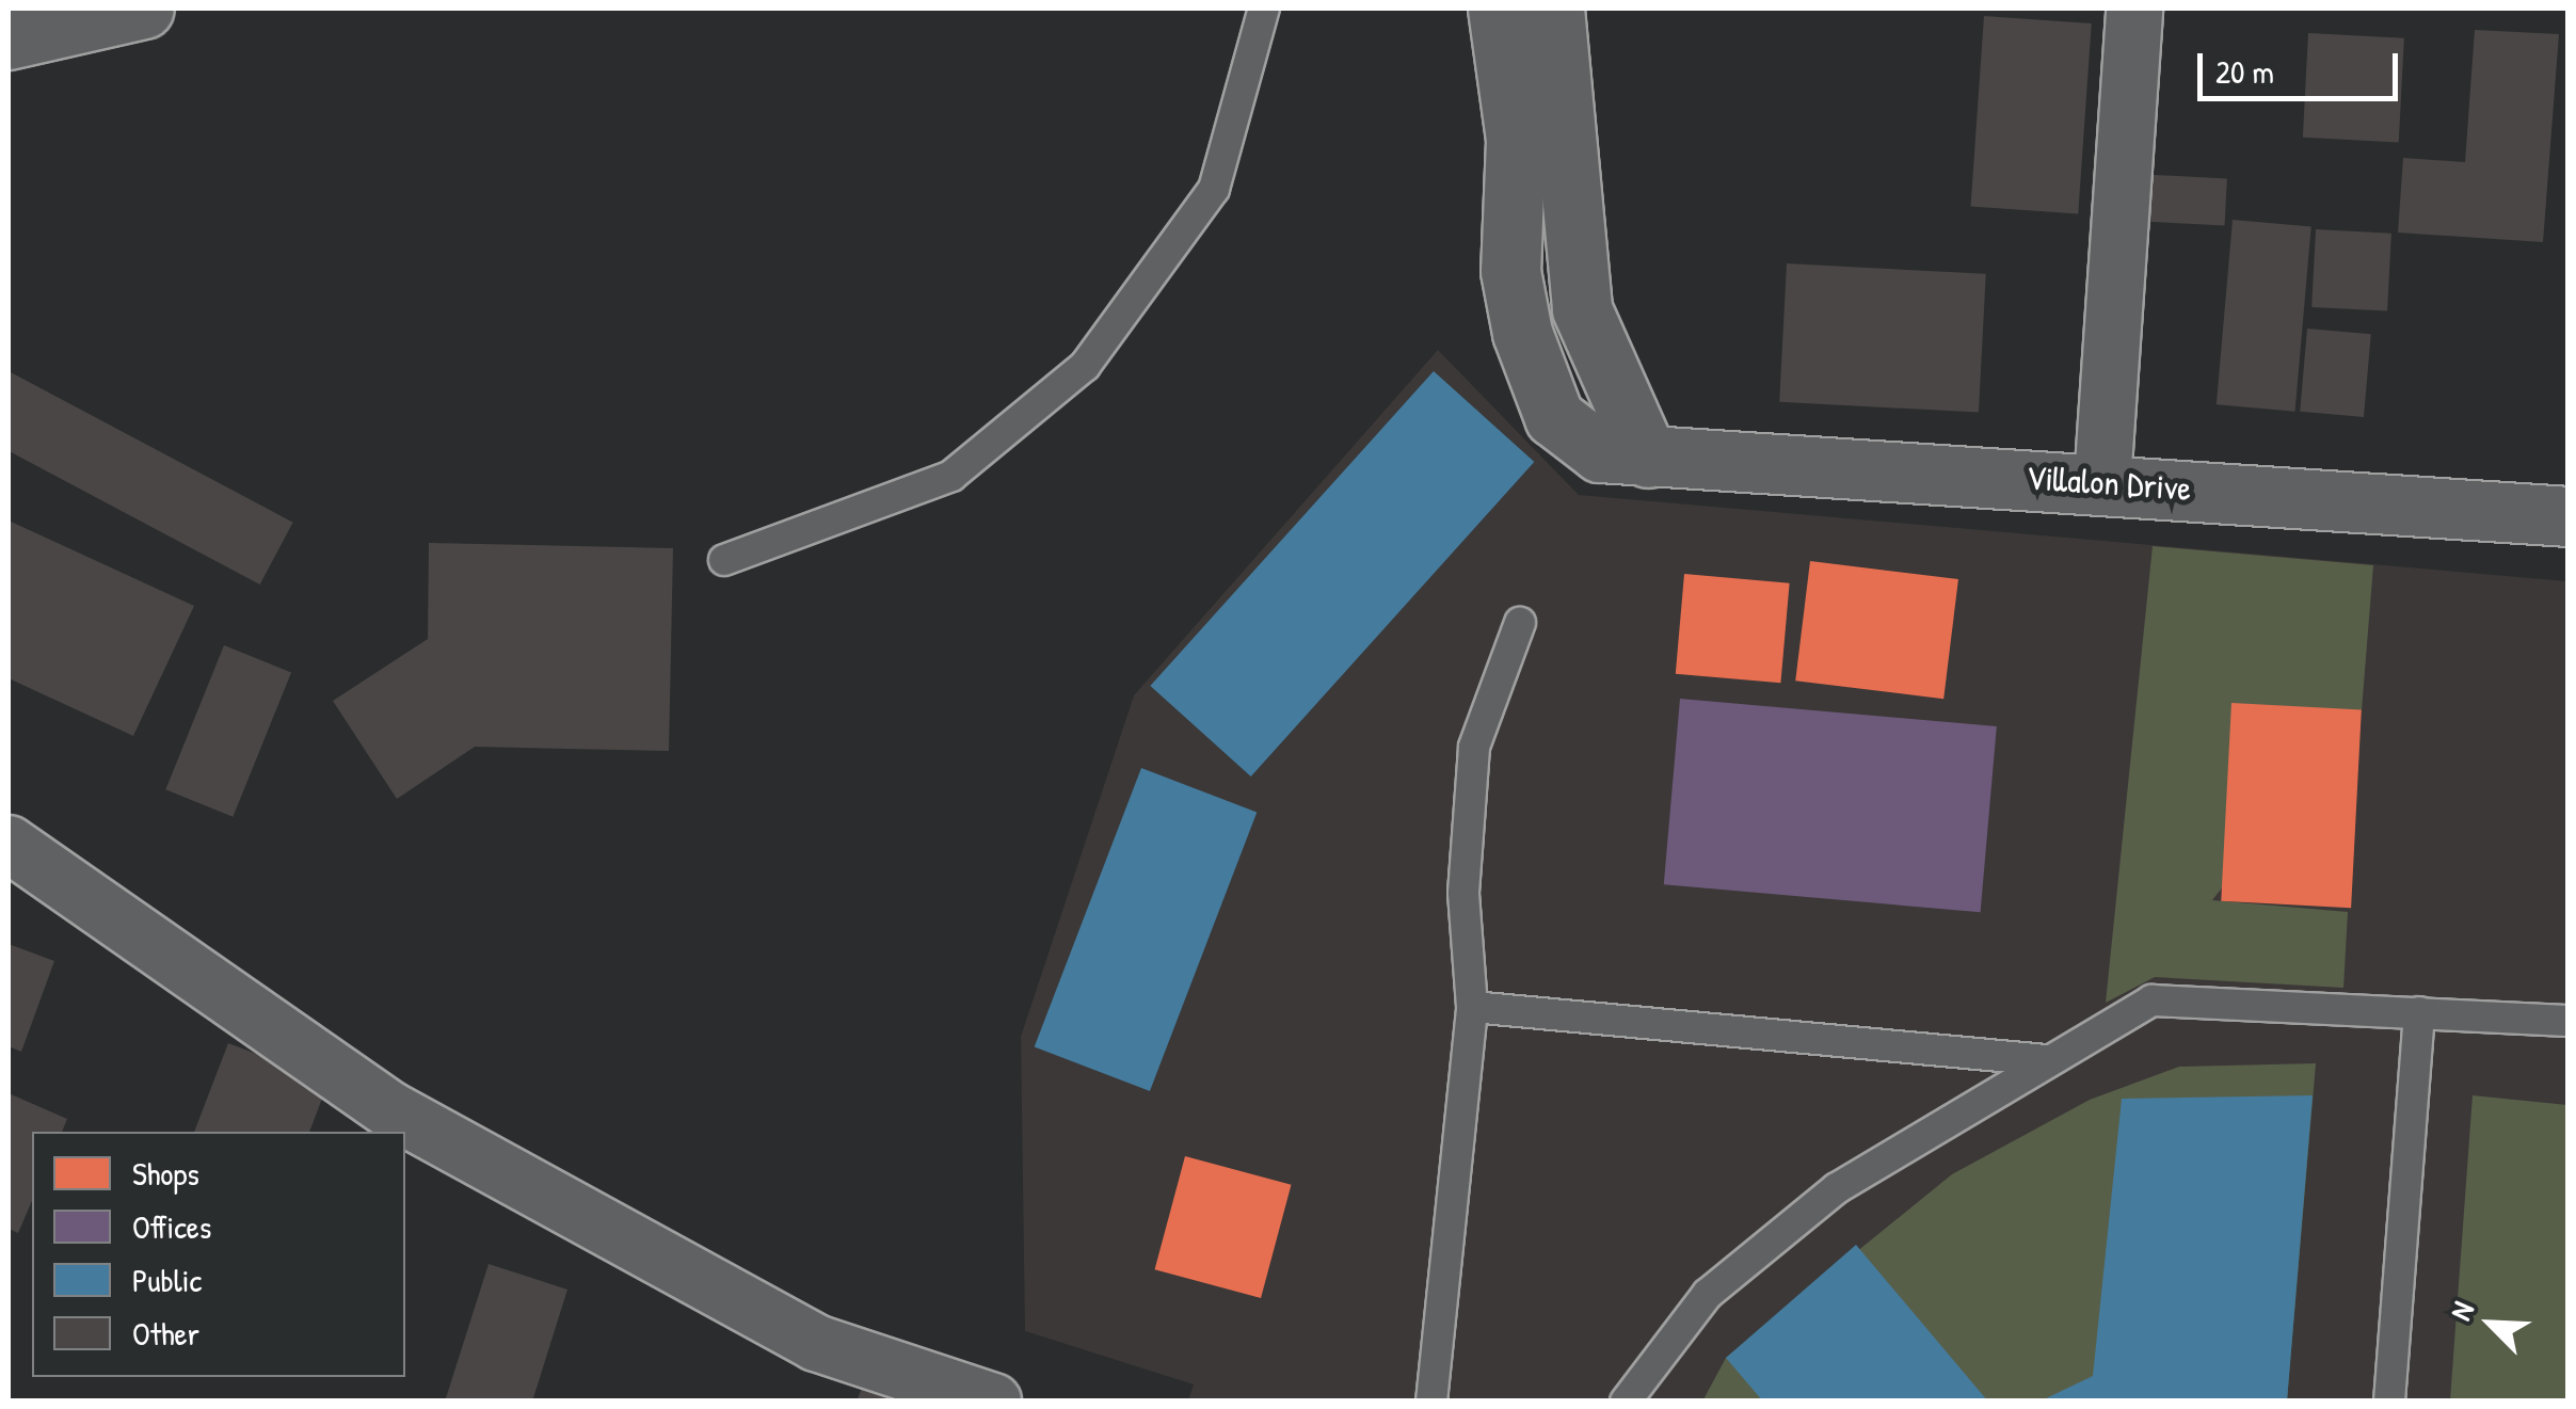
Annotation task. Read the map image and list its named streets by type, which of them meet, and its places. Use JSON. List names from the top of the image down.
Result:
{
  "streets": {
    "street": ["Villalon Drive"]
  },
  "legend": [
    "Shops",
    "Offices",
    "Public",
    "Other"
  ],
  "scale_bar": "20 m",
  "north": "top left"
}
